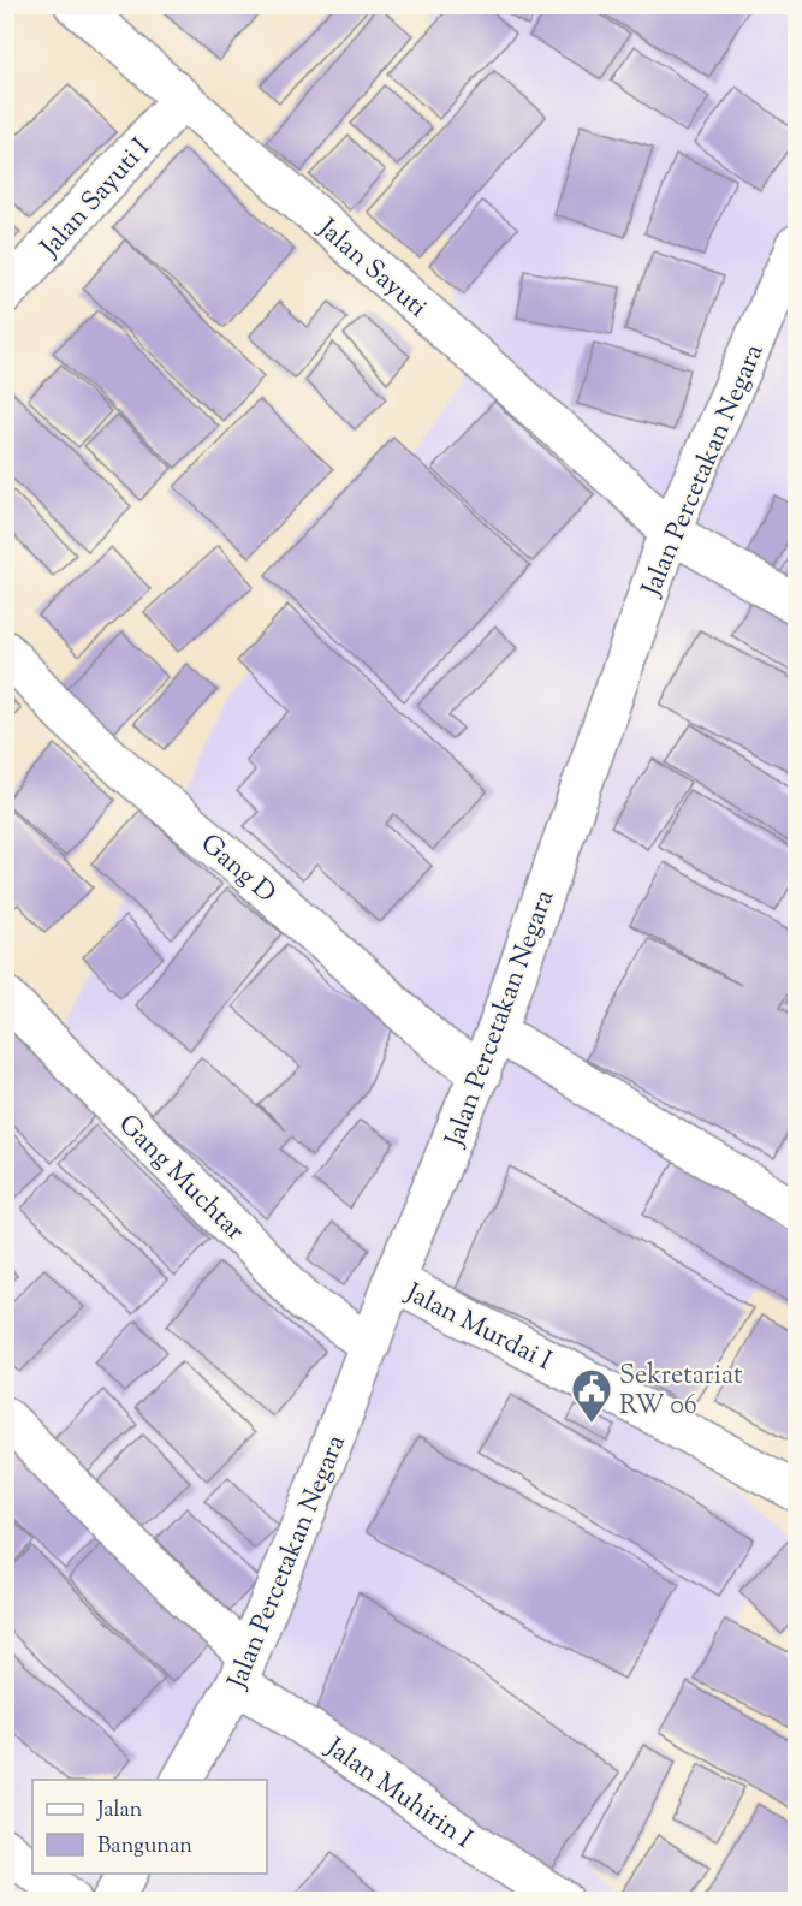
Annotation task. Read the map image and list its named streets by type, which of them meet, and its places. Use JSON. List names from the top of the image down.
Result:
{
  "streets": {
    "street": [
      "Jalan Sayuti I",
      "Jalan Sayuti",
      "Jalan Percetakan Negara",
      "Gang D",
      "Gang Muchtar",
      "Jalan Murdai I",
      "Jalan Muhirin I"
    ]
  },
  "crossings": [
    ["Jalan Sayuti I", "Jalan Sayuti"],
    ["Jalan Sayuti", "Jalan Percetakan Negara"],
    ["Jalan Percetakan Negara", "Gang D"],
    ["Jalan Percetakan Negara", "Gang Muchtar"],
    ["Jalan Percetakan Negara", "Jalan Murdai I"],
    ["Jalan Percetakan Negara", "Jalan Muhirin I"]
  ],
  "places": {
    "public building": ["Sekretariat RW 06"]
  },
  "legend": ["Jalan", "Bangunan"]
}
